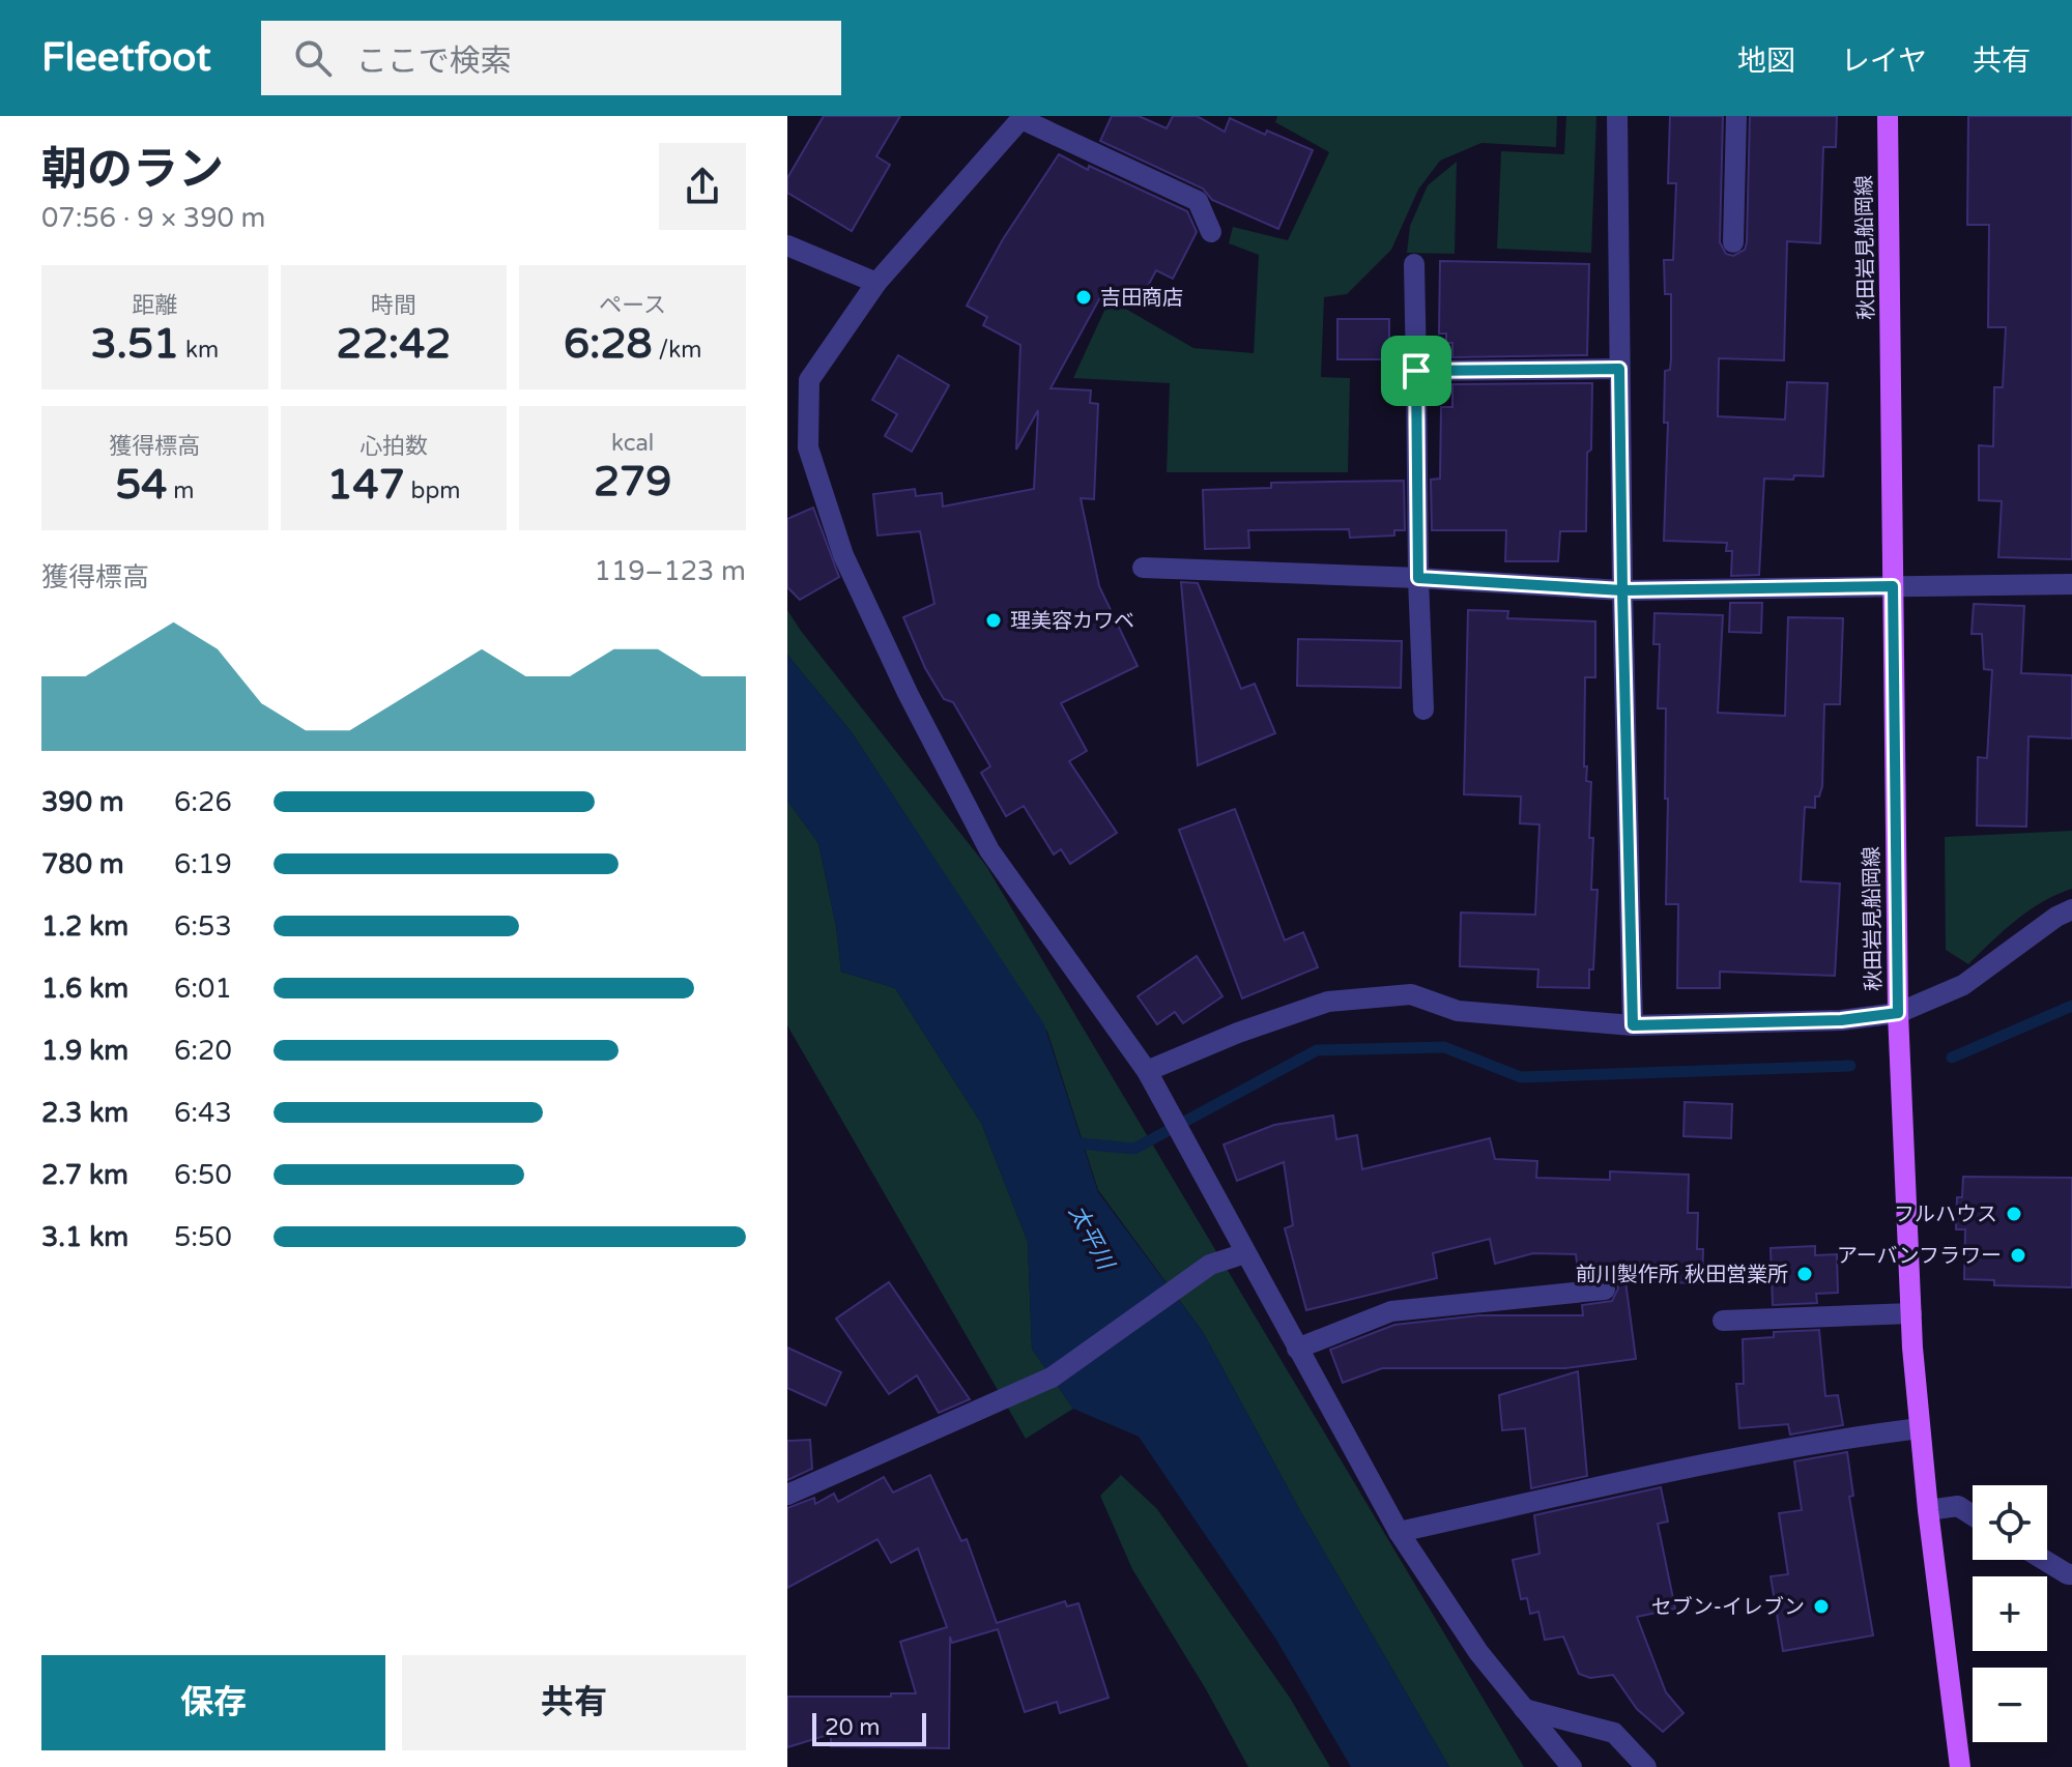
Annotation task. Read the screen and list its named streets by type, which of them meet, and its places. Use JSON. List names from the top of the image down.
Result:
{
  "streets": {
    "main road": ["秋田岩見船岡線"]
  },
  "water": ["太平川"],
  "places": [
    "吉田商店",
    "理美容カワベ",
    "フルハウス",
    "アーバンフラワー",
    "前川製作所 秋田営業所",
    "セブン-イレブン"
  ],
  "scale_bar": "20 m",
  "page": {
    "header": "Fleetfoot",
    "search": "ここで検索",
    "nav": ["地図", "レイヤ", "共有"],
    "heading": ["朝のラン", "07:56 · 9 × 390 m"],
    "stats": [
      ["距離", "3.51 km"],
      ["時間", "22:42"],
      ["ペース", "6:28 /km"],
      ["獲得標高", "54 m"],
      ["心拍数", "147 bpm"],
      ["kcal", "279"]
    ],
    "chart": ["獲得標高", "119–123 m"],
    "list": [
      {
        "name": "390 m",
        "note": "6:26"
      },
      {
        "name": "780 m",
        "note": "6:19"
      },
      {
        "name": "1.2 km",
        "note": "6:53"
      },
      {
        "name": "1.6 km",
        "note": "6:01"
      },
      {
        "name": "1.9 km",
        "note": "6:20"
      },
      {
        "name": "2.3 km",
        "note": "6:43"
      },
      {
        "name": "2.7 km",
        "note": "6:50"
      },
      {
        "name": "3.1 km",
        "note": "5:50"
      }
    ],
    "map_buttons": ["+", "−"],
    "buttons": ["保存", "共有"],
    "scale": "20 m"
  }
}
